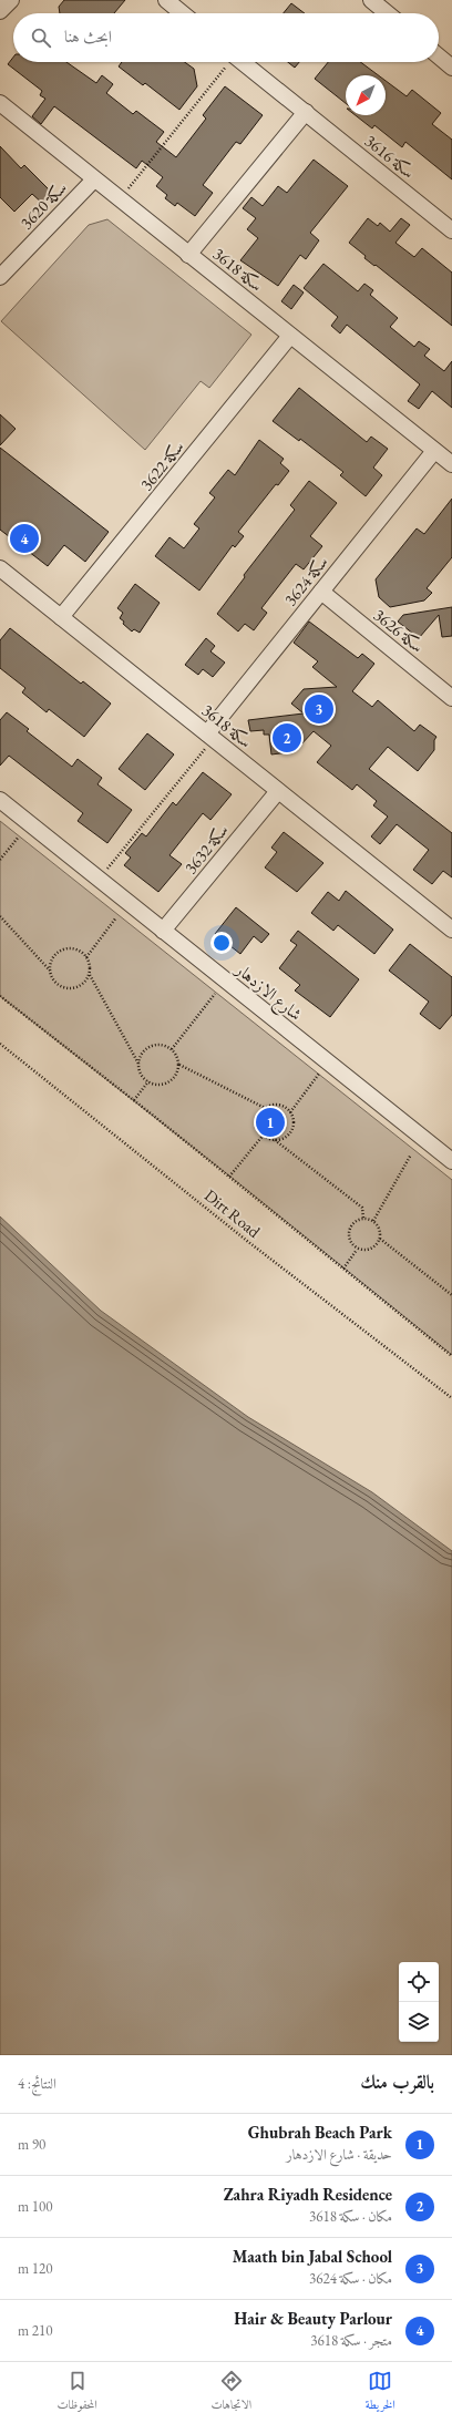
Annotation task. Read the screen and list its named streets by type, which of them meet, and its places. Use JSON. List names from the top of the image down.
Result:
{
  "streets": {
    "street": [
      "سكة 3616",
      "سكة 3620",
      "سكة 3618",
      "سكة 3622",
      "سكة 3624",
      "سكة 3626",
      "سكة 3632",
      "شارع الازدهار"
    ],
    "path": ["Dirt Road"]
  },
  "crossings": [
    ["سكة 3620", "سكة 3618"],
    ["سكة 3618", "سكة 3622"],
    ["سكة 3618", "سكة 3624"],
    ["سكة 3618", "سكة 3632"],
    ["سكة 3624", "سكة 3626"],
    ["سكة 3632", "شارع الازدهار"]
  ],
  "north": "bottom left",
  "page": {
    "search": "ابحث هنا",
    "pins": [
      "4",
      "3",
      "2",
      "1"
    ],
    "heading": ["بالقرب منك", "النتائج: 4"],
    "list": [
      {
        "mark": "1",
        "name": "Ghubrah Beach Park",
        "note": "حديقة · شارع الازدهار",
        "value": "90 m"
      },
      {
        "mark": "2",
        "name": "Zahra Riyadh Residence",
        "note": "مكان · سكة 3618",
        "value": "100 m"
      },
      {
        "mark": "3",
        "name": "Maath bin Jabal School",
        "note": "مكان · سكة 3624",
        "value": "120 m"
      },
      {
        "mark": "4",
        "name": "Hair & Beauty Parlour",
        "note": "متجر · سكة 3618",
        "value": "210 m"
      }
    ],
    "nav": ["الخريطة", "الاتجاهات", "المحفوظات"]
  }
}
